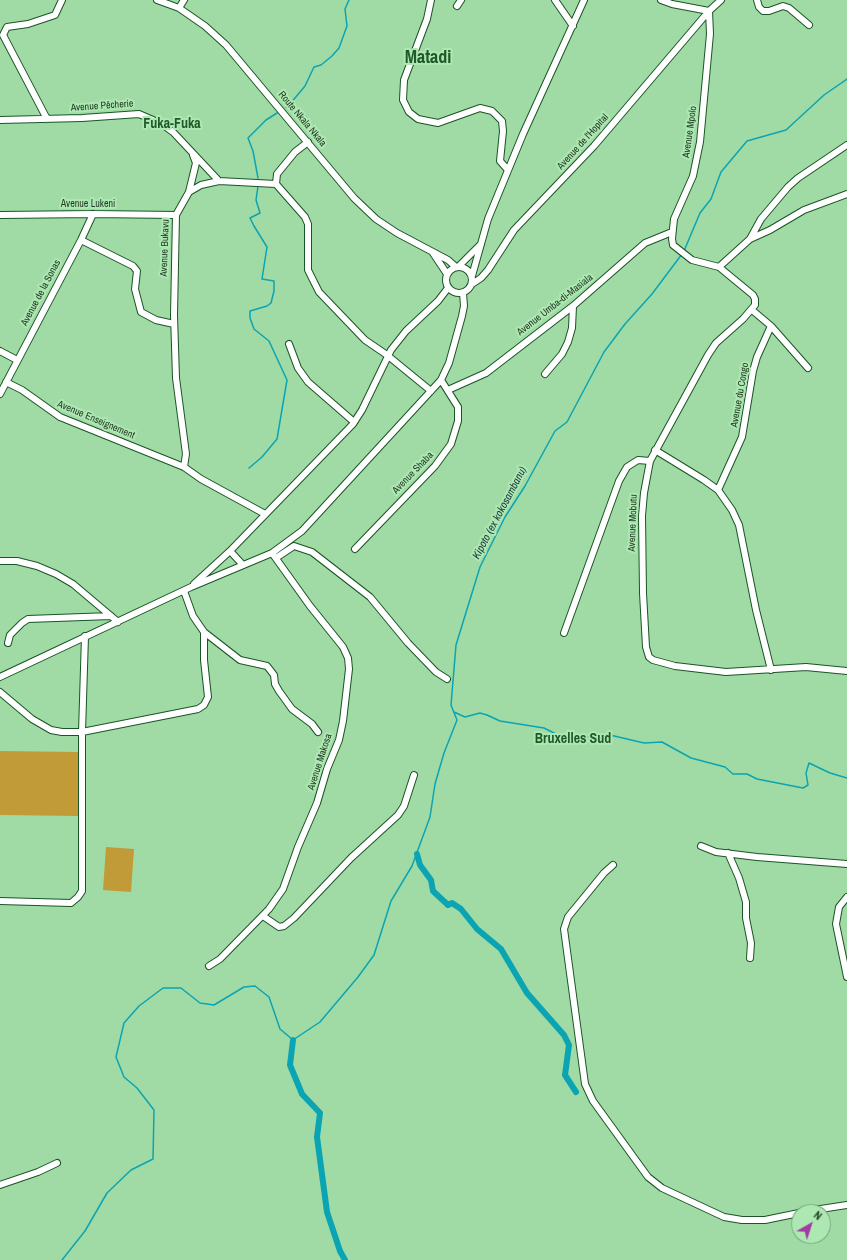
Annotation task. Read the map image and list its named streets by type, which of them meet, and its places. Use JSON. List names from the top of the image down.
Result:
{
  "streets": {
    "street": [
      "Avenue Pêcherie",
      "Route Nkala Nkala",
      "Avenue Mpolo",
      "Avenue de l'Hopital",
      "Avenue Lukeni",
      "Avenue Bukavu",
      "Avenue de la Sonas",
      "Avenue Umba-di-Masiala",
      "Avenue du Congo",
      "Avenue Enseignement",
      "Avenue Shaba",
      "Avenue Mobutu",
      "Avenue Makosa"
    ]
  },
  "crossings": [
    ["Avenue Pêcherie", "Avenue Bukavu"],
    ["Route Nkala Nkala", "Avenue de l'Hopital"],
    ["Avenue Mpolo", "Avenue de l'Hopital"],
    ["Avenue Mpolo", "Avenue Umba-di-Masiala"],
    ["Avenue Lukeni", "Avenue Bukavu"],
    ["Avenue Lukeni", "Avenue de la Sonas"],
    ["Avenue Bukavu", "Avenue Enseignement"],
    ["Avenue de la Sonas", "Avenue Enseignement"],
    ["Avenue Umba-di-Masiala", "Avenue Shaba"]
  ],
  "districts": ["Matadi", "Fuka-Fuka", "Bruxelles Sud"],
  "water": ["Kipoto (ex kokosambanu)"],
  "north": "top right"
}
